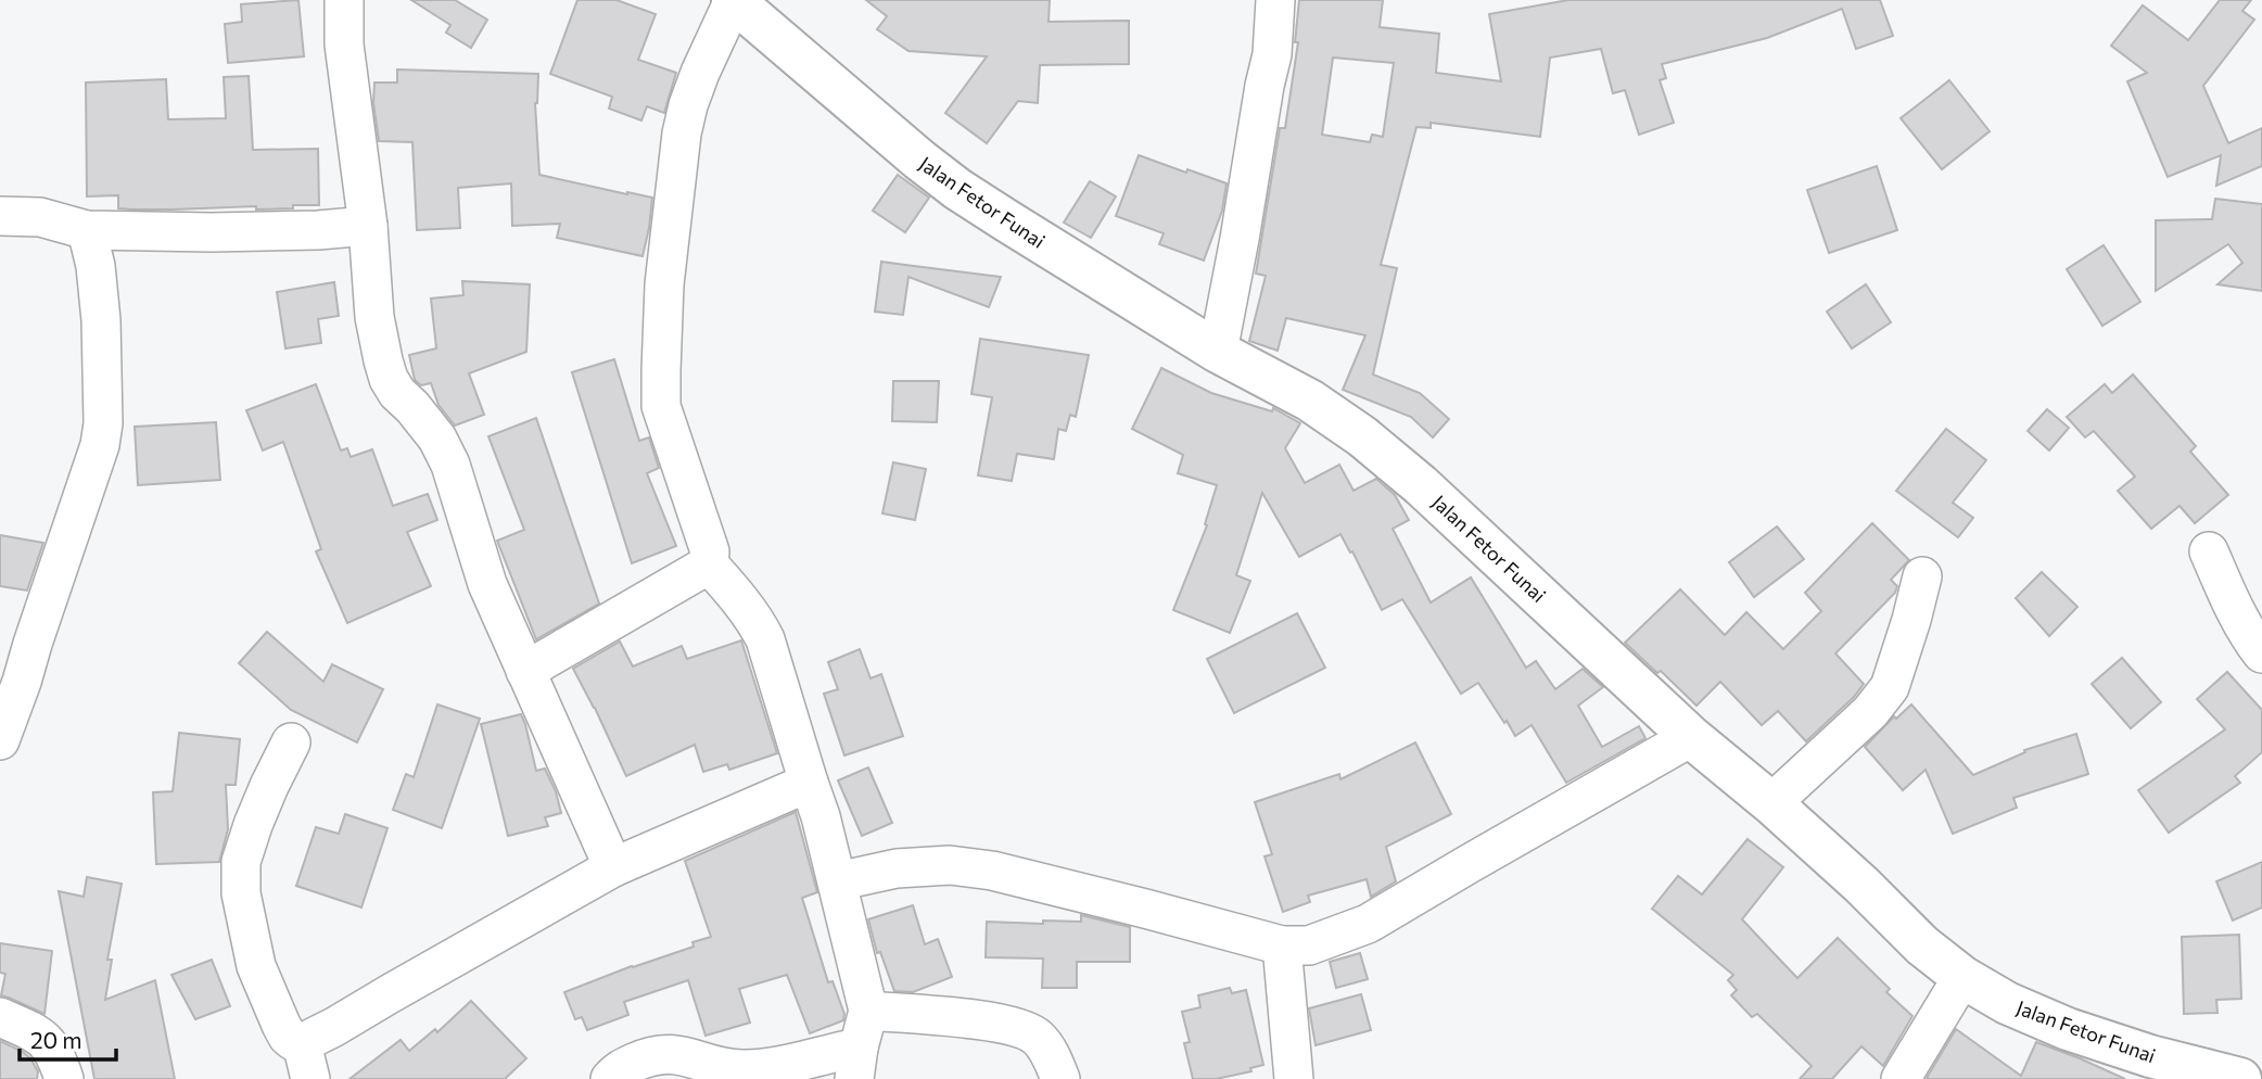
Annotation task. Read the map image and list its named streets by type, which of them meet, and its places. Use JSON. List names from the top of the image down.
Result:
{
  "streets": {
    "street": ["Jalan Fetor Funai"]
  },
  "scale_bar": "20 m"
}
